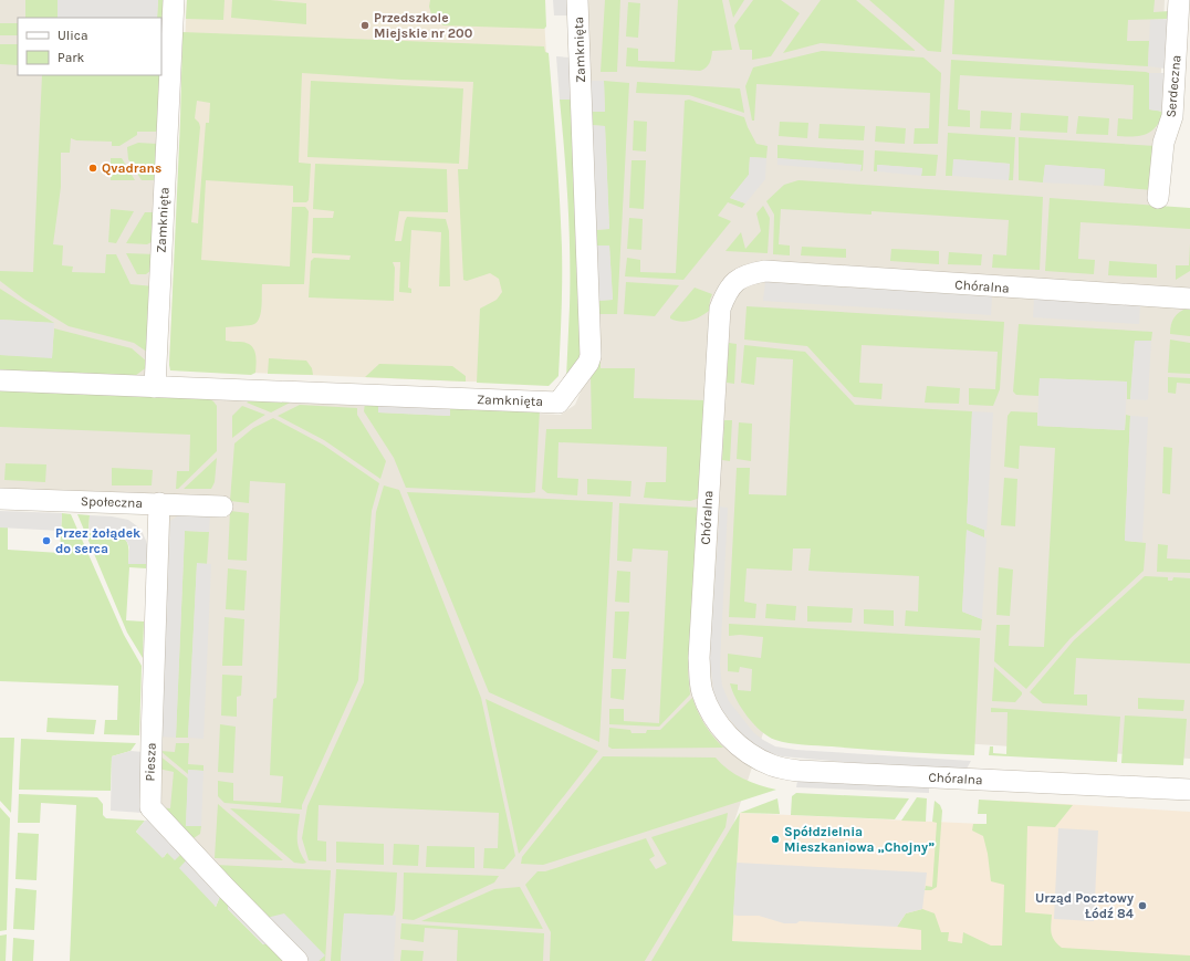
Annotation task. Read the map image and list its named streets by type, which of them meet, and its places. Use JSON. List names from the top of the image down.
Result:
{
  "streets": {
    "street": [
      "Zamknięta",
      "Serdeczna",
      "Chóralna",
      "Społeczna",
      "Piesza"
    ]
  },
  "crossings": [
    ["Społeczna", "Piesza"]
  ],
  "places": [
    "Przedszkole Miejskie nr 200",
    "Qvadrans",
    "Przez żołądek do serca",
    "Spółdzielnia Mieszkaniowa „Chojny”",
    "Urząd Pocztowy Łódź 84"
  ],
  "legend": ["Ulica", "Park"]
}
